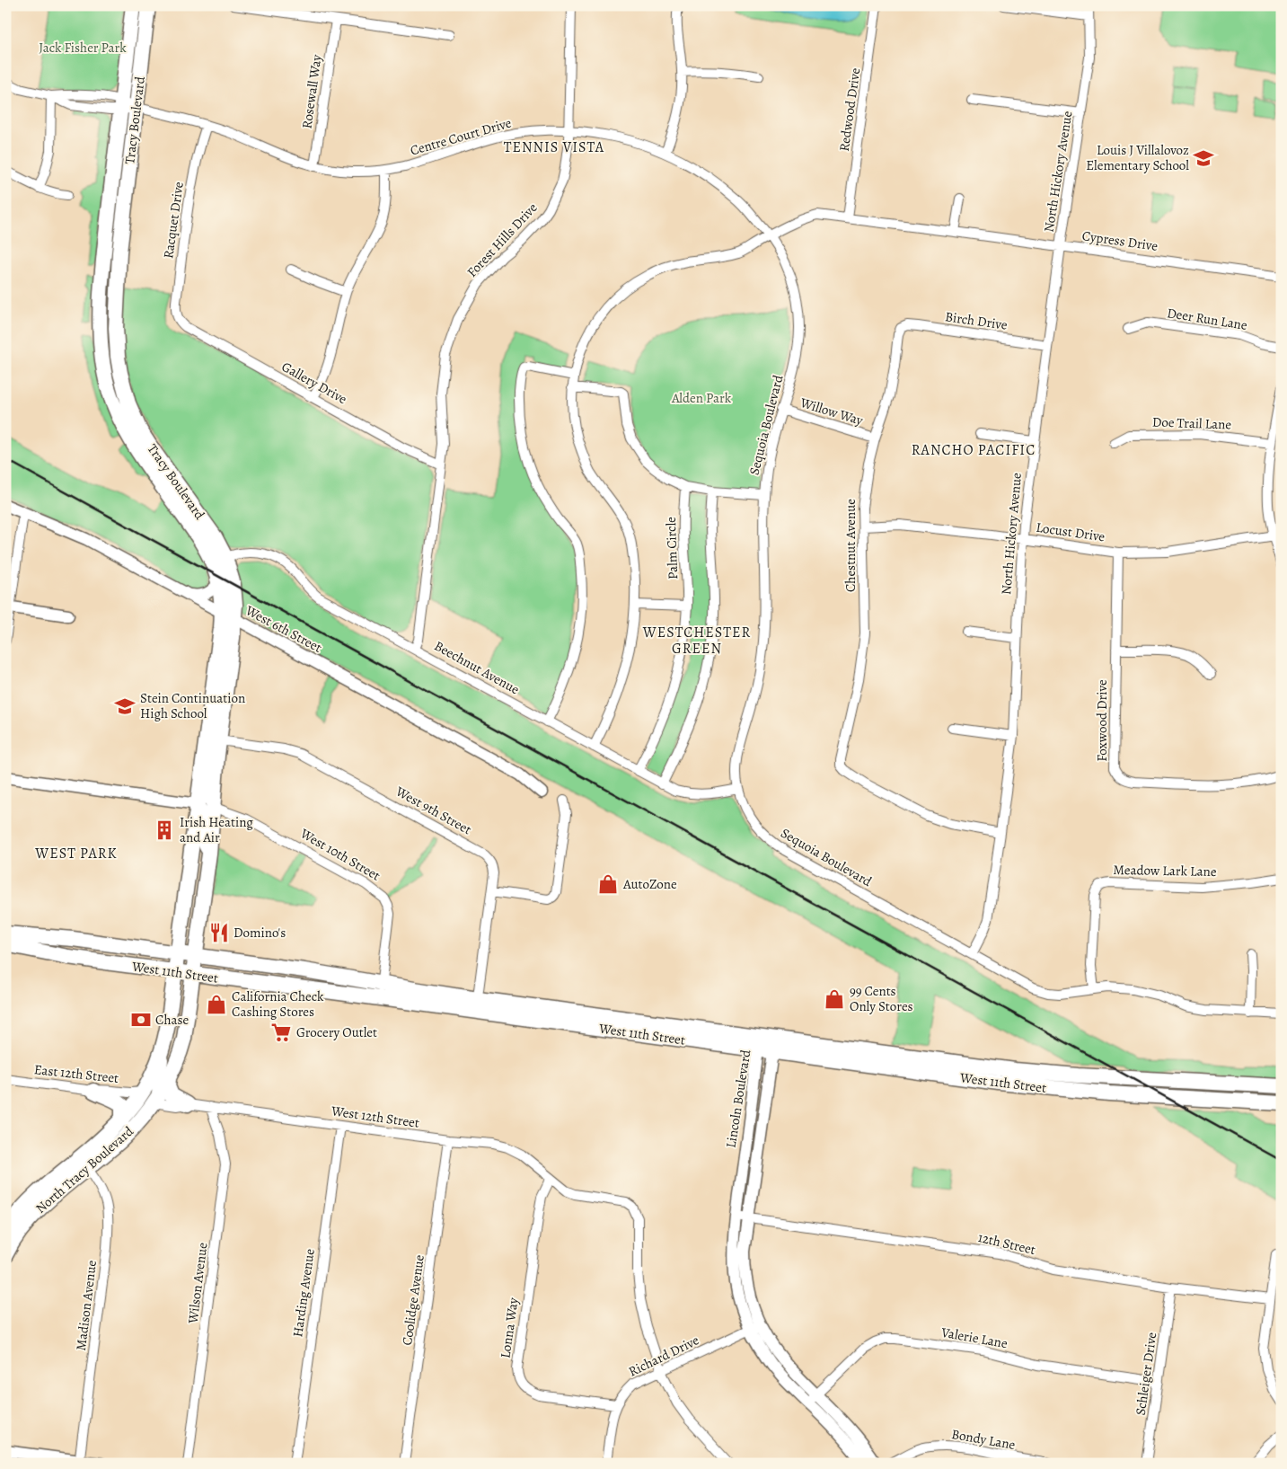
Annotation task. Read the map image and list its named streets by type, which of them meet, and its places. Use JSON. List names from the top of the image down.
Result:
{
  "streets": {
    "main road": ["Tracy Boulevard", "West 11th Street", "North Tracy Boulevard"],
    "street": [
      "Rosewall Way",
      "Redwood Drive",
      "Centre Court Drive",
      "North Hickory Avenue",
      "Racquet Drive",
      "Forest Hills Drive",
      "Cypress Drive",
      "Deer Run Lane",
      "Birch Drive",
      "Gallery Drive",
      "Willow Way",
      "Doe Trail Lane",
      "Sequoia Boulevard",
      "Locust Drive",
      "Chestnut Avenue",
      "Palm Circle",
      "West 6th Street",
      "Beechnut Avenue",
      "Foxwood Drive",
      "West 9th Street",
      "West 10th Street",
      "Meadow Lark Lane",
      "East 12th Street",
      "Lincoln Boulevard",
      "West 12th Street",
      "12th Street",
      "Wilson Avenue",
      "Harding Avenue",
      "Coolidge Avenue",
      "Madison Avenue",
      "Lonna Way",
      "Valerie Lane",
      "Richard Drive",
      "Schleiger Drive",
      "Bondy Lane"
    ]
  },
  "crossings": [
    ["Rosewall Way", "Centre Court Drive"],
    ["Redwood Drive", "Cypress Drive"],
    ["Tracy Boulevard", "Centre Court Drive"],
    ["Tracy Boulevard", "West 6th Street"],
    ["Tracy Boulevard", "Beechnut Avenue"],
    ["Tracy Boulevard", "West 9th Street"],
    ["Tracy Boulevard", "West 10th Street"],
    ["Tracy Boulevard", "West 11th Street"],
    ["Tracy Boulevard", "North Tracy Boulevard"],
    ["Centre Court Drive", "Racquet Drive"],
    ["Centre Court Drive", "Forest Hills Drive"],
    ["Centre Court Drive", "Cypress Drive"],
    ["Centre Court Drive", "Sequoia Boulevard"],
    ["North Hickory Avenue", "Cypress Drive"],
    ["North Hickory Avenue", "Birch Drive"],
    ["North Hickory Avenue", "Sequoia Boulevard"],
    ["North Hickory Avenue", "Locust Drive"],
    ["North Hickory Avenue", "Chestnut Avenue"],
    ["Racquet Drive", "Gallery Drive"],
    ["Forest Hills Drive", "Gallery Drive"],
    ["Forest Hills Drive", "Beechnut Avenue"],
    ["Cypress Drive", "Sequoia Boulevard"],
    ["Birch Drive", "Chestnut Avenue"],
    ["Willow Way", "Sequoia Boulevard"],
    ["Willow Way", "Chestnut Avenue"],
    ["Sequoia Boulevard", "Beechnut Avenue"],
    ["Sequoia Boulevard", "Meadow Lark Lane"],
    ["Locust Drive", "Chestnut Avenue"],
    ["Locust Drive", "Foxwood Drive"],
    ["Palm Circle", "Beechnut Avenue"],
    ["West 9th Street", "West 11th Street"],
    ["West 10th Street", "West 11th Street"],
    ["West 11th Street", "Lincoln Boulevard"],
    ["West 11th Street", "North Tracy Boulevard"],
    ["East 12th Street", "West 12th Street"],
    ["East 12th Street", "North Tracy Boulevard"],
    ["Lincoln Boulevard", "12th Street"],
    ["Lincoln Boulevard", "Valerie Lane"],
    ["Lincoln Boulevard", "Richard Drive"],
    ["West 12th Street", "Wilson Avenue"],
    ["West 12th Street", "Harding Avenue"],
    ["West 12th Street", "Coolidge Avenue"],
    ["West 12th Street", "Lonna Way"],
    ["North Tracy Boulevard", "Madison Avenue"],
    ["12th Street", "Schleiger Drive"],
    ["Lonna Way", "Richard Drive"],
    ["Valerie Lane", "Schleiger Drive"]
  ],
  "districts": [
    "TENNIS VISTA",
    "RANCHO PACIFIC",
    "WESTCHESTER GREEN",
    "WEST PARK"
  ],
  "parks": ["Jack Fisher Park", "Alden Park"],
  "places": {
    "school or university": ["Louis J Villalovoz Elementary School", "Stein Continuation High School"],
    "building": ["Irish Heating and Air"],
    "shop": ["AutoZone", "99 Cents Only Stores", "California Check Cashing Stores"],
    "restaurant": ["Domino's"],
    "bank": ["Chase"],
    "supermarket": ["Grocery Outlet"]
  }
}
